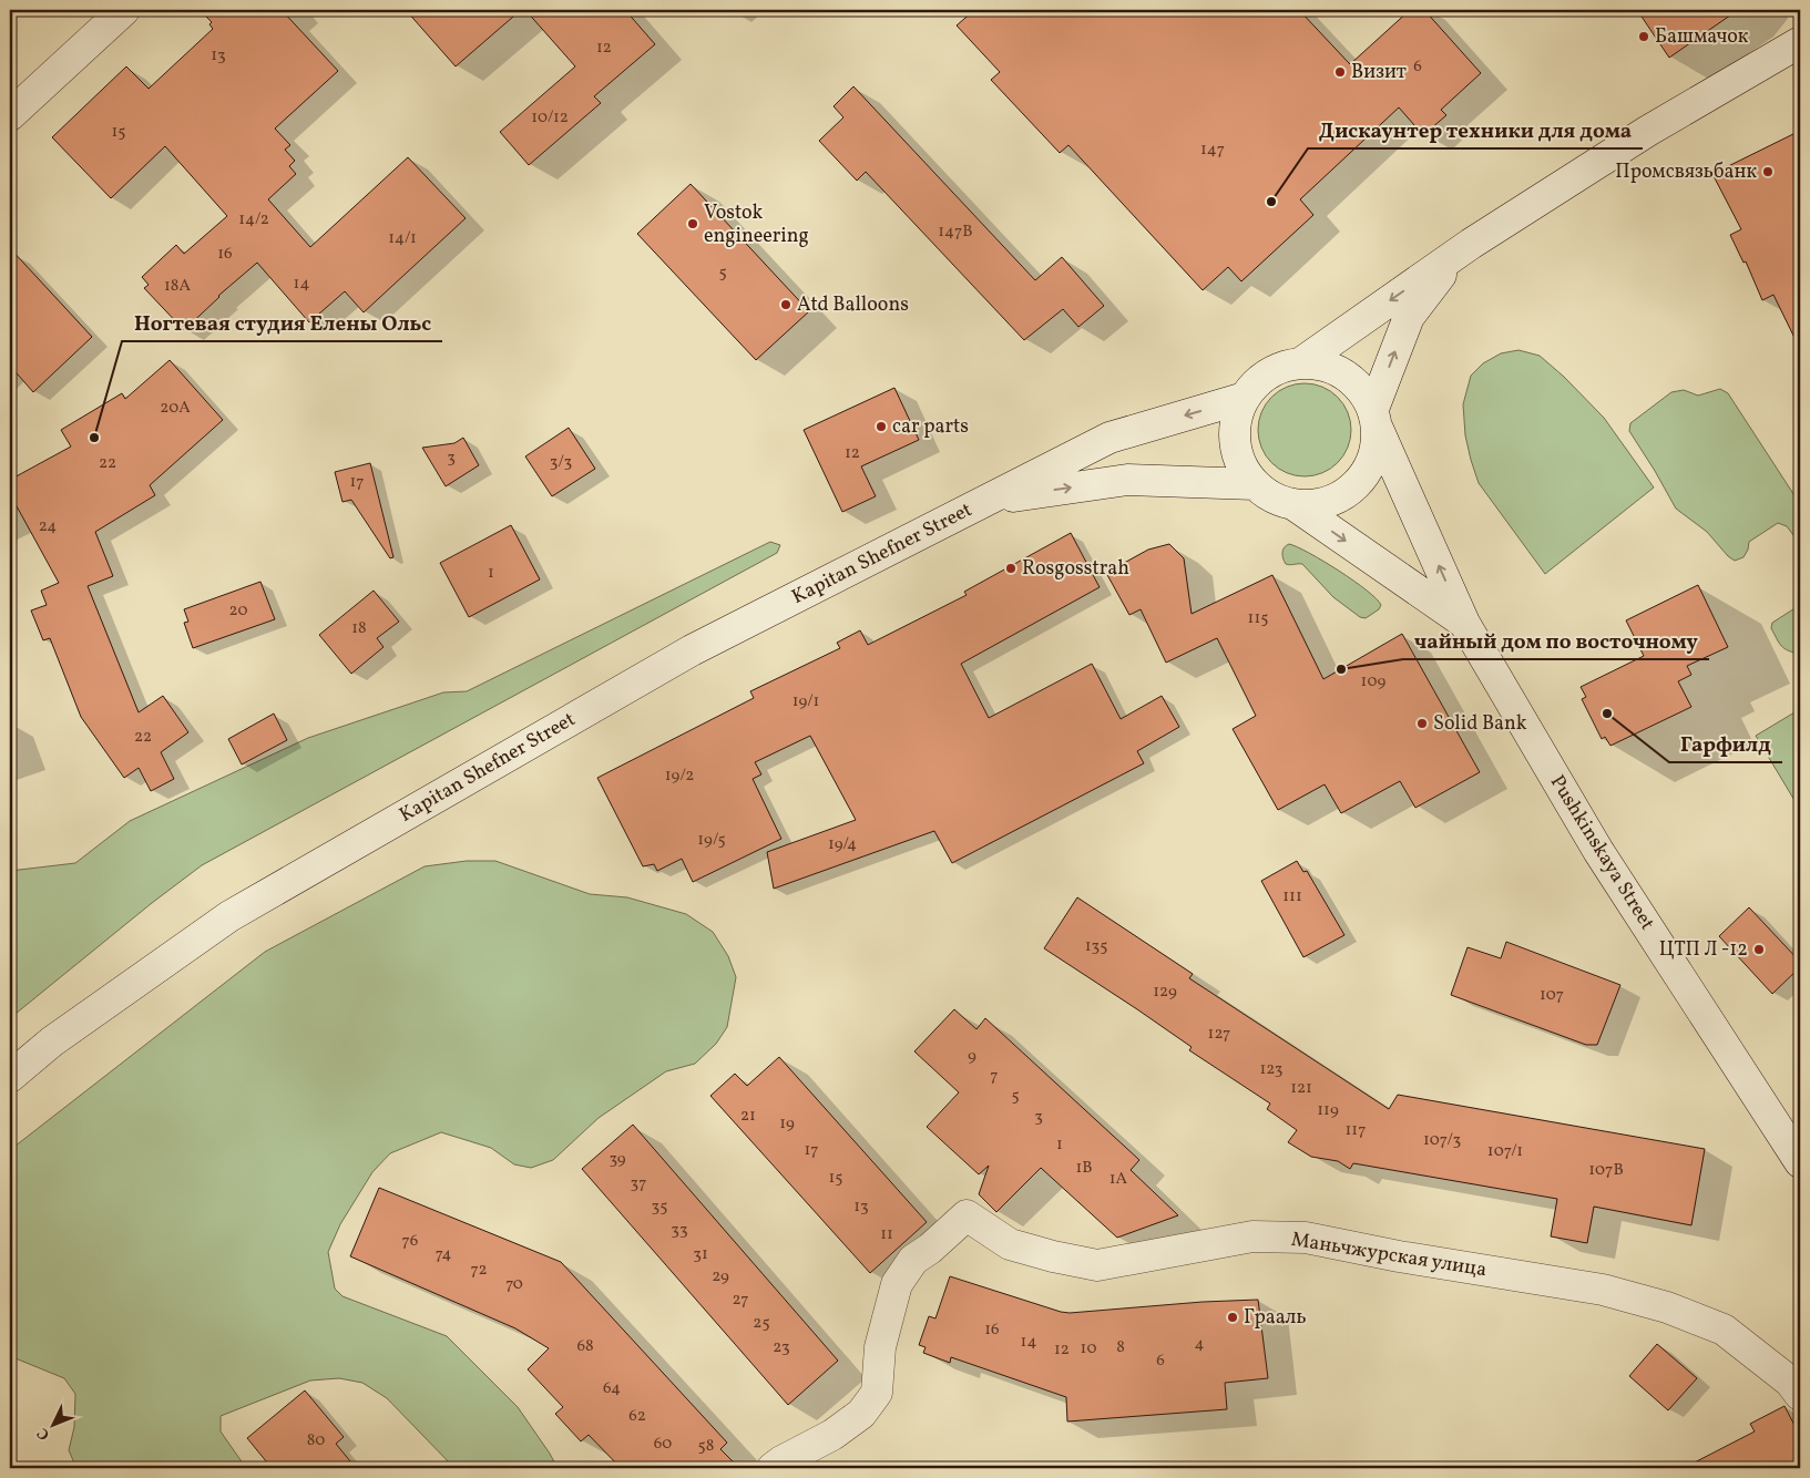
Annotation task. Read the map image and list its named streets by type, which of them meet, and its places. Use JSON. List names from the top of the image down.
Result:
{
  "streets": {
    "main road": ["Kapitan Shefner Street", "Pushkinskaya Street", "Маньчжурская улица"]
  },
  "crossings": [
    ["Kapitan Shefner Street", "Pushkinskaya Street"]
  ],
  "places": [
    "Башмачок",
    "Визит",
    "Промсвязьбанк",
    "Дискаунтер техники для дома",
    "Vostok engineering",
    "Atd Balloons",
    "car parts",
    "Ногтевая студия Елены Ольс",
    "Rosgosstrah",
    "чайный дом по восточному",
    "Гарфилд",
    "Solid Bank",
    "ЦТП Л -12",
    "Грааль"
  ],
  "house_numbers": [
    "12",
    "13",
    "6",
    "10/12",
    "15",
    "147",
    "14/2",
    "147В",
    "14/1",
    "16",
    "5",
    "14",
    "18А",
    "20А",
    "12",
    "3",
    "3/3",
    "22",
    "17",
    "24",
    "1",
    "20",
    "115",
    "18",
    "109",
    "19/1",
    "22",
    "19/2",
    "19/5",
    "19/4",
    "111",
    "135",
    "129",
    "107",
    "127",
    "9",
    "123",
    "7",
    "121",
    "5",
    "119",
    "21",
    "3",
    "19",
    "117",
    "107/3",
    "1",
    "17",
    "107/1",
    "39",
    "1В",
    "107В",
    "15",
    "1А",
    "37",
    "35",
    "13",
    "33",
    "11",
    "76",
    "74",
    "31",
    "72",
    "29",
    "70",
    "27",
    "25",
    "16",
    "14",
    "4",
    "68",
    "23",
    "8",
    "10",
    "12",
    "6",
    "64",
    "62",
    "80",
    "60",
    "58"
  ],
  "north": "bottom left"
}
